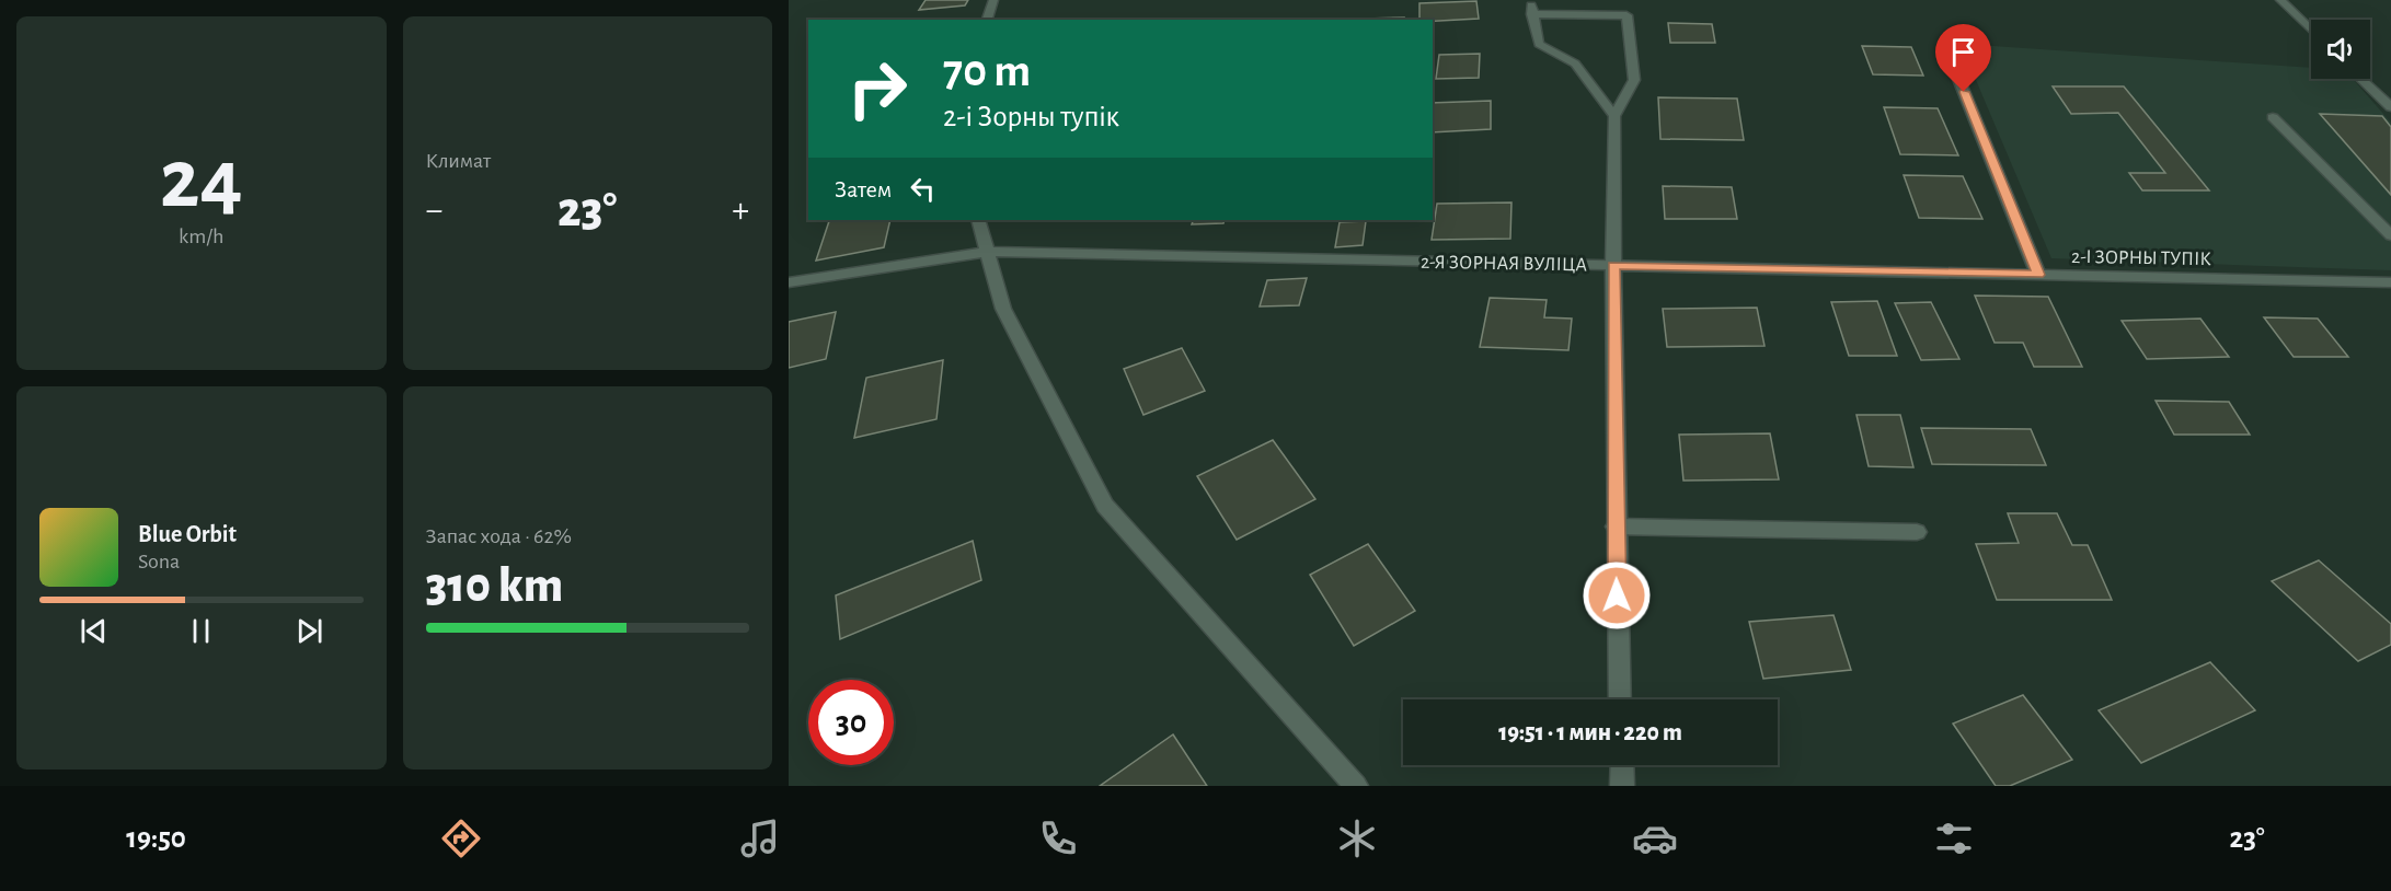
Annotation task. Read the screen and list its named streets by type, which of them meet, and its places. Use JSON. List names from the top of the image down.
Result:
{
  "streets": {
    "street": ["2-І ЗОРНЫ ТУПІК", "2-Я ЗОРНАЯ ВУЛІЦА"]
  },
  "crossings": [
    ["2-І ЗОРНЫ ТУПІК", "2-Я ЗОРНАЯ ВУЛІЦА"]
  ],
  "page": {
    "tile": [
      ["24", "km/h"],
      "Климат",
      ["Запас хода · 62%", "310 km"]
    ],
    "turn": ["70 m", "2-і Зорны тупік"],
    "then": "Затем",
    "heat": ["−", "23°", "+"],
    "song": ["Blue Orbit", "Sona"],
    "limit": "30",
    "trip": "19:51 · 1 мин · 220 m",
    "tabs": ["19:50", "23°"]
  }
}
